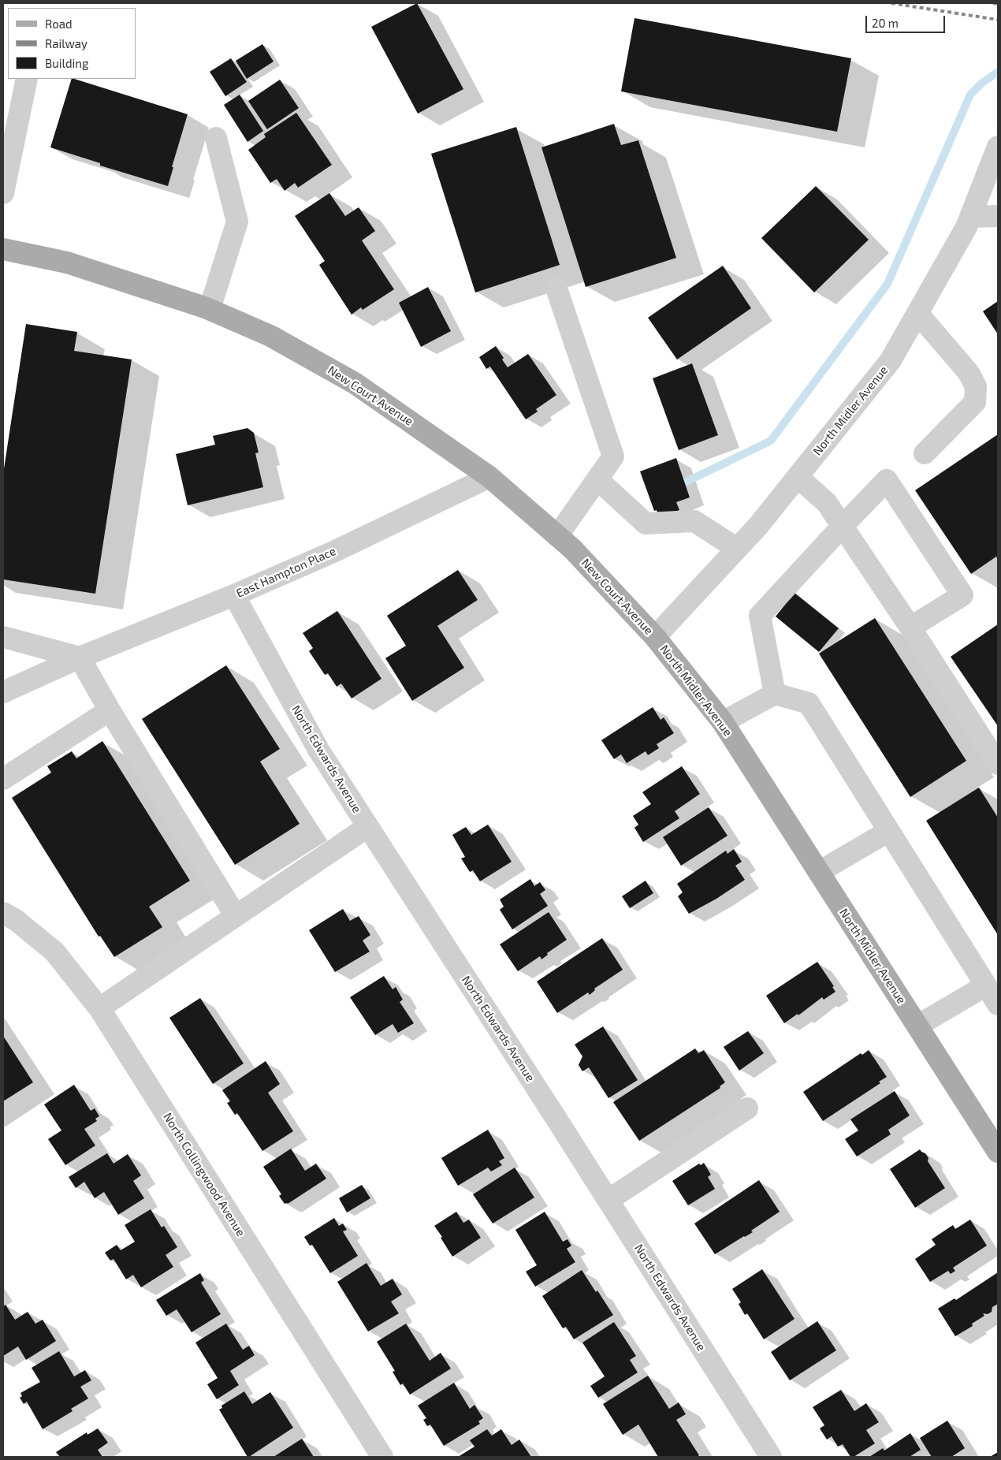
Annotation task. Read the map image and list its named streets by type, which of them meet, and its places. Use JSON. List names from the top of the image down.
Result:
{
  "streets": {
    "main road": ["New Court Avenue", "North Midler Avenue"],
    "street": ["East Hampton Place", "North Edwards Avenue", "North Collingwood Avenue"]
  },
  "crossings": [
    ["New Court Avenue", "North Midler Avenue"],
    ["New Court Avenue", "East Hampton Place"],
    ["East Hampton Place", "North Edwards Avenue"]
  ],
  "legend": ["Road", "Railway", "Building"],
  "scale_bar": "20 m"
}
